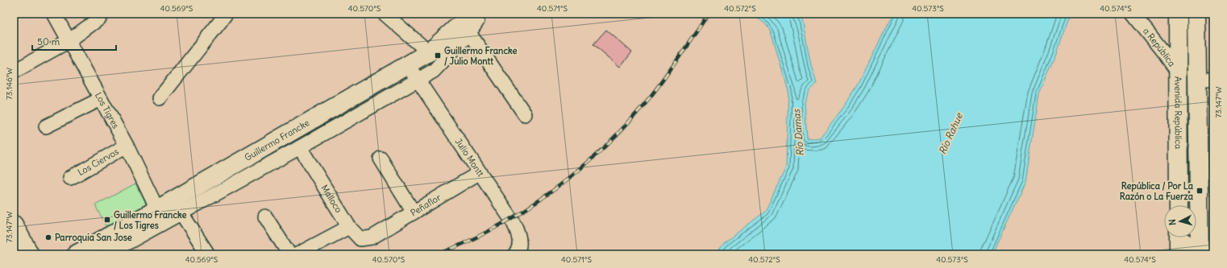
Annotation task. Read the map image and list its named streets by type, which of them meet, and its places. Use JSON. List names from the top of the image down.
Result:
{
  "streets": {
    "main road": ["Avenida República", "Guillermo Francke"],
    "street": [
      "a República",
      "Los Tigres",
      "Julio Montt",
      "Los Ciervos",
      "Malloco",
      "Peñaflor"
    ]
  },
  "crossings": [
    ["a República", "Avenida República"],
    ["Los Tigres", "Guillermo Francke"],
    ["Los Tigres", "Los Ciervos"],
    ["Guillermo Francke", "Julio Montt"],
    ["Guillermo Francke", "Malloco"],
    ["Julio Montt", "Peñaflor"],
    ["Malloco", "Peñaflor"]
  ],
  "water": ["Río Damas", "Río Rahue"],
  "places": {
    "transit": ["Guillermo Francke / Julio Montt", "República / Por La Razón o La Fuerza", "Guillermo Francke / Los Tigres"],
    "other": ["Parroquia San Jose"]
  },
  "scale_bar": "50 m",
  "north": "left",
  "coordinates": [
    "40.569°S",
    "40.570°S",
    "40.571°S",
    "40.572°S",
    "40.573°S",
    "40.574°S",
    "73.146°W",
    "73.147°W"
  ]
}
